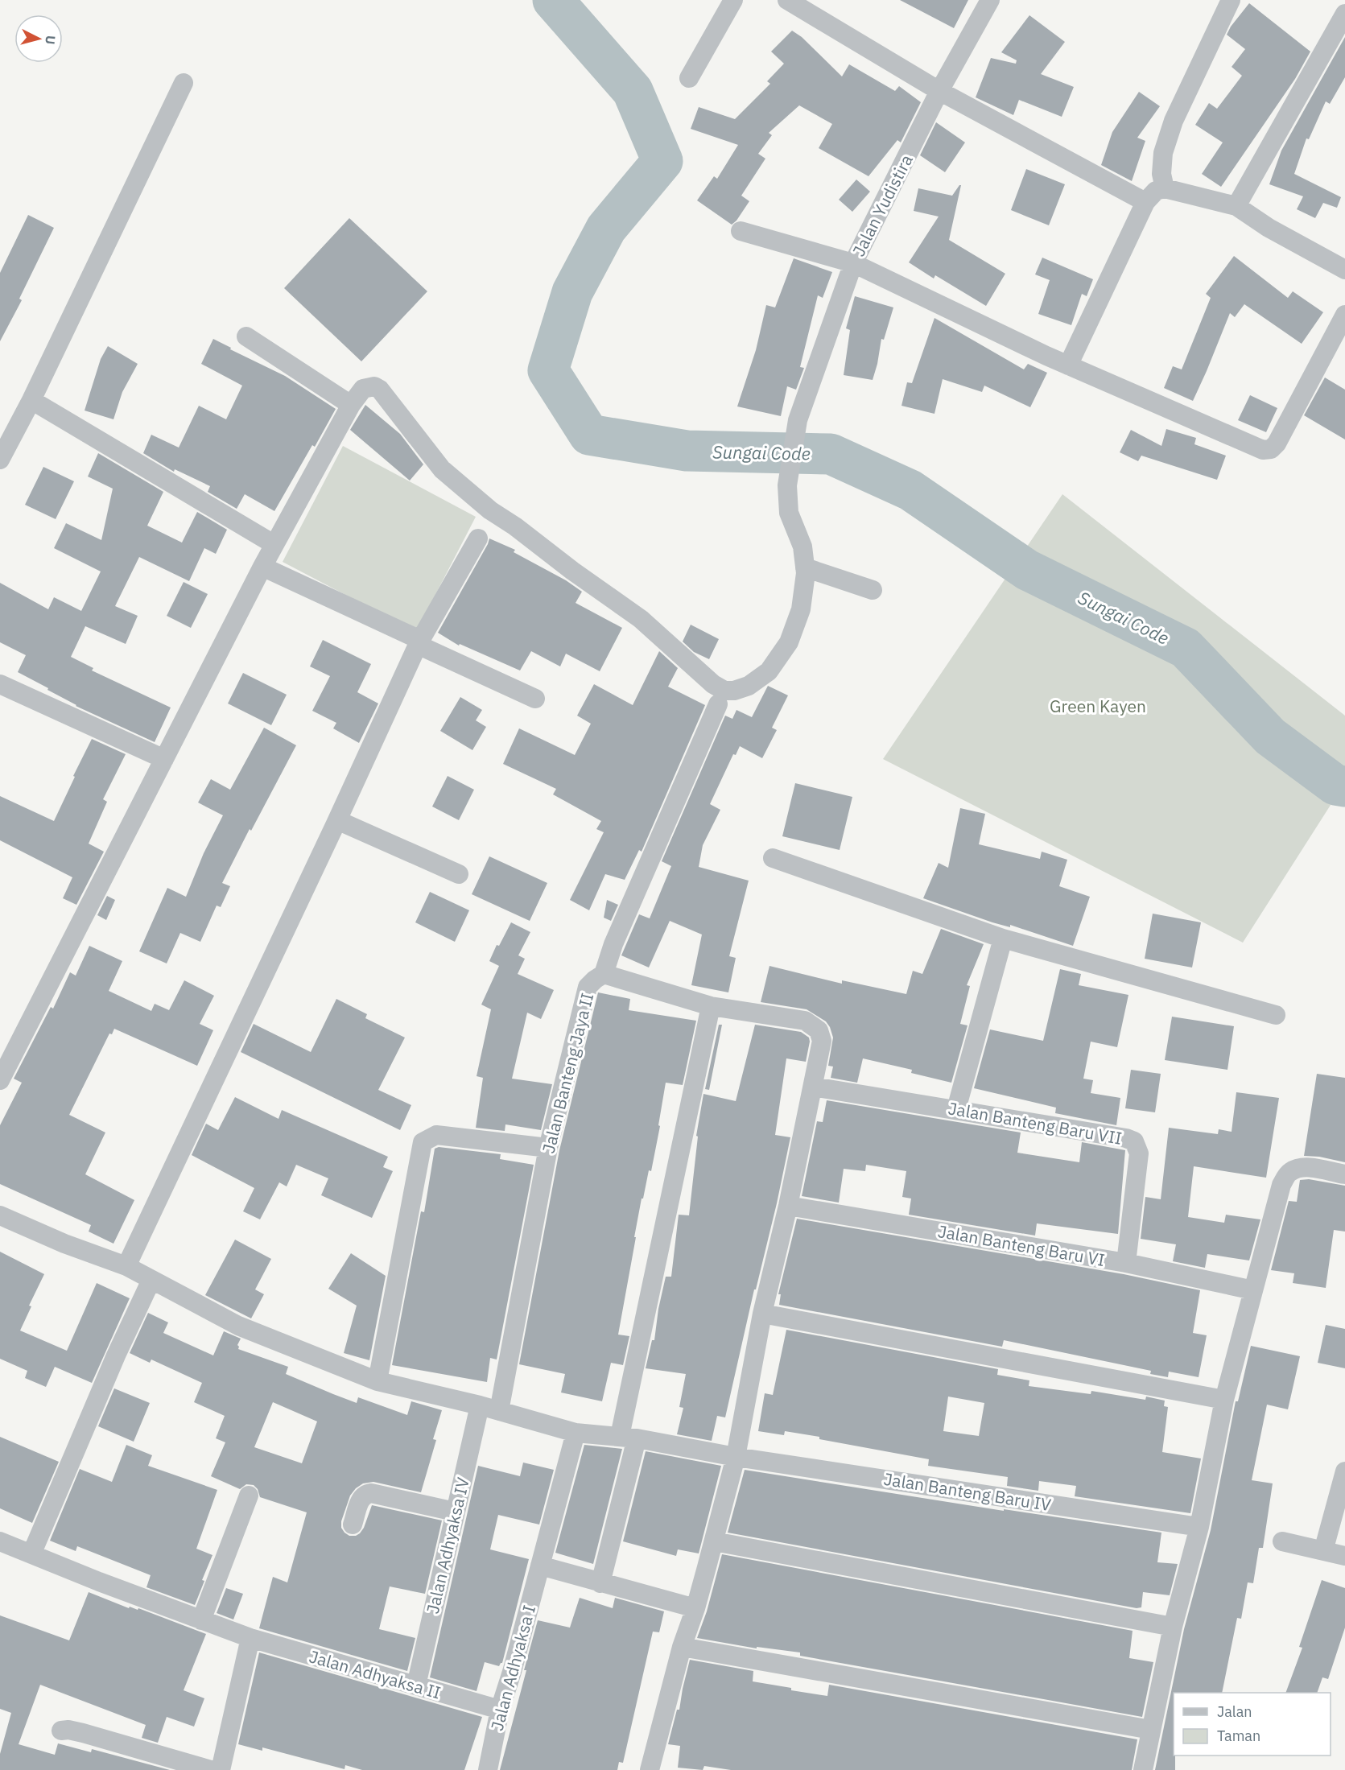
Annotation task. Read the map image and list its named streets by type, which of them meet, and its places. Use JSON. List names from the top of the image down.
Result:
{
  "streets": {
    "street": [
      "Jalan Yudistira",
      "Jalan Banteng Jaya II",
      "Jalan Banteng Baru VII",
      "Jalan Banteng Baru VI",
      "Jalan Banteng Baru IV",
      "Jalan Adhyaksa IV",
      "Jalan Adhyaksa I",
      "Jalan Adhyaksa II"
    ]
  },
  "crossings": [
    ["Jalan Banteng Jaya II", "Jalan Banteng Baru IV"],
    ["Jalan Banteng Baru VII", "Jalan Banteng Baru VI"],
    ["Jalan Banteng Baru IV", "Jalan Adhyaksa IV"],
    ["Jalan Banteng Baru IV", "Jalan Adhyaksa I"],
    ["Jalan Adhyaksa IV", "Jalan Adhyaksa II"],
    ["Jalan Adhyaksa I", "Jalan Adhyaksa II"]
  ],
  "water": ["Sungai Code"],
  "parks": ["Green Kayen"],
  "legend": ["Jalan", "Taman"],
  "north": "right"
}
